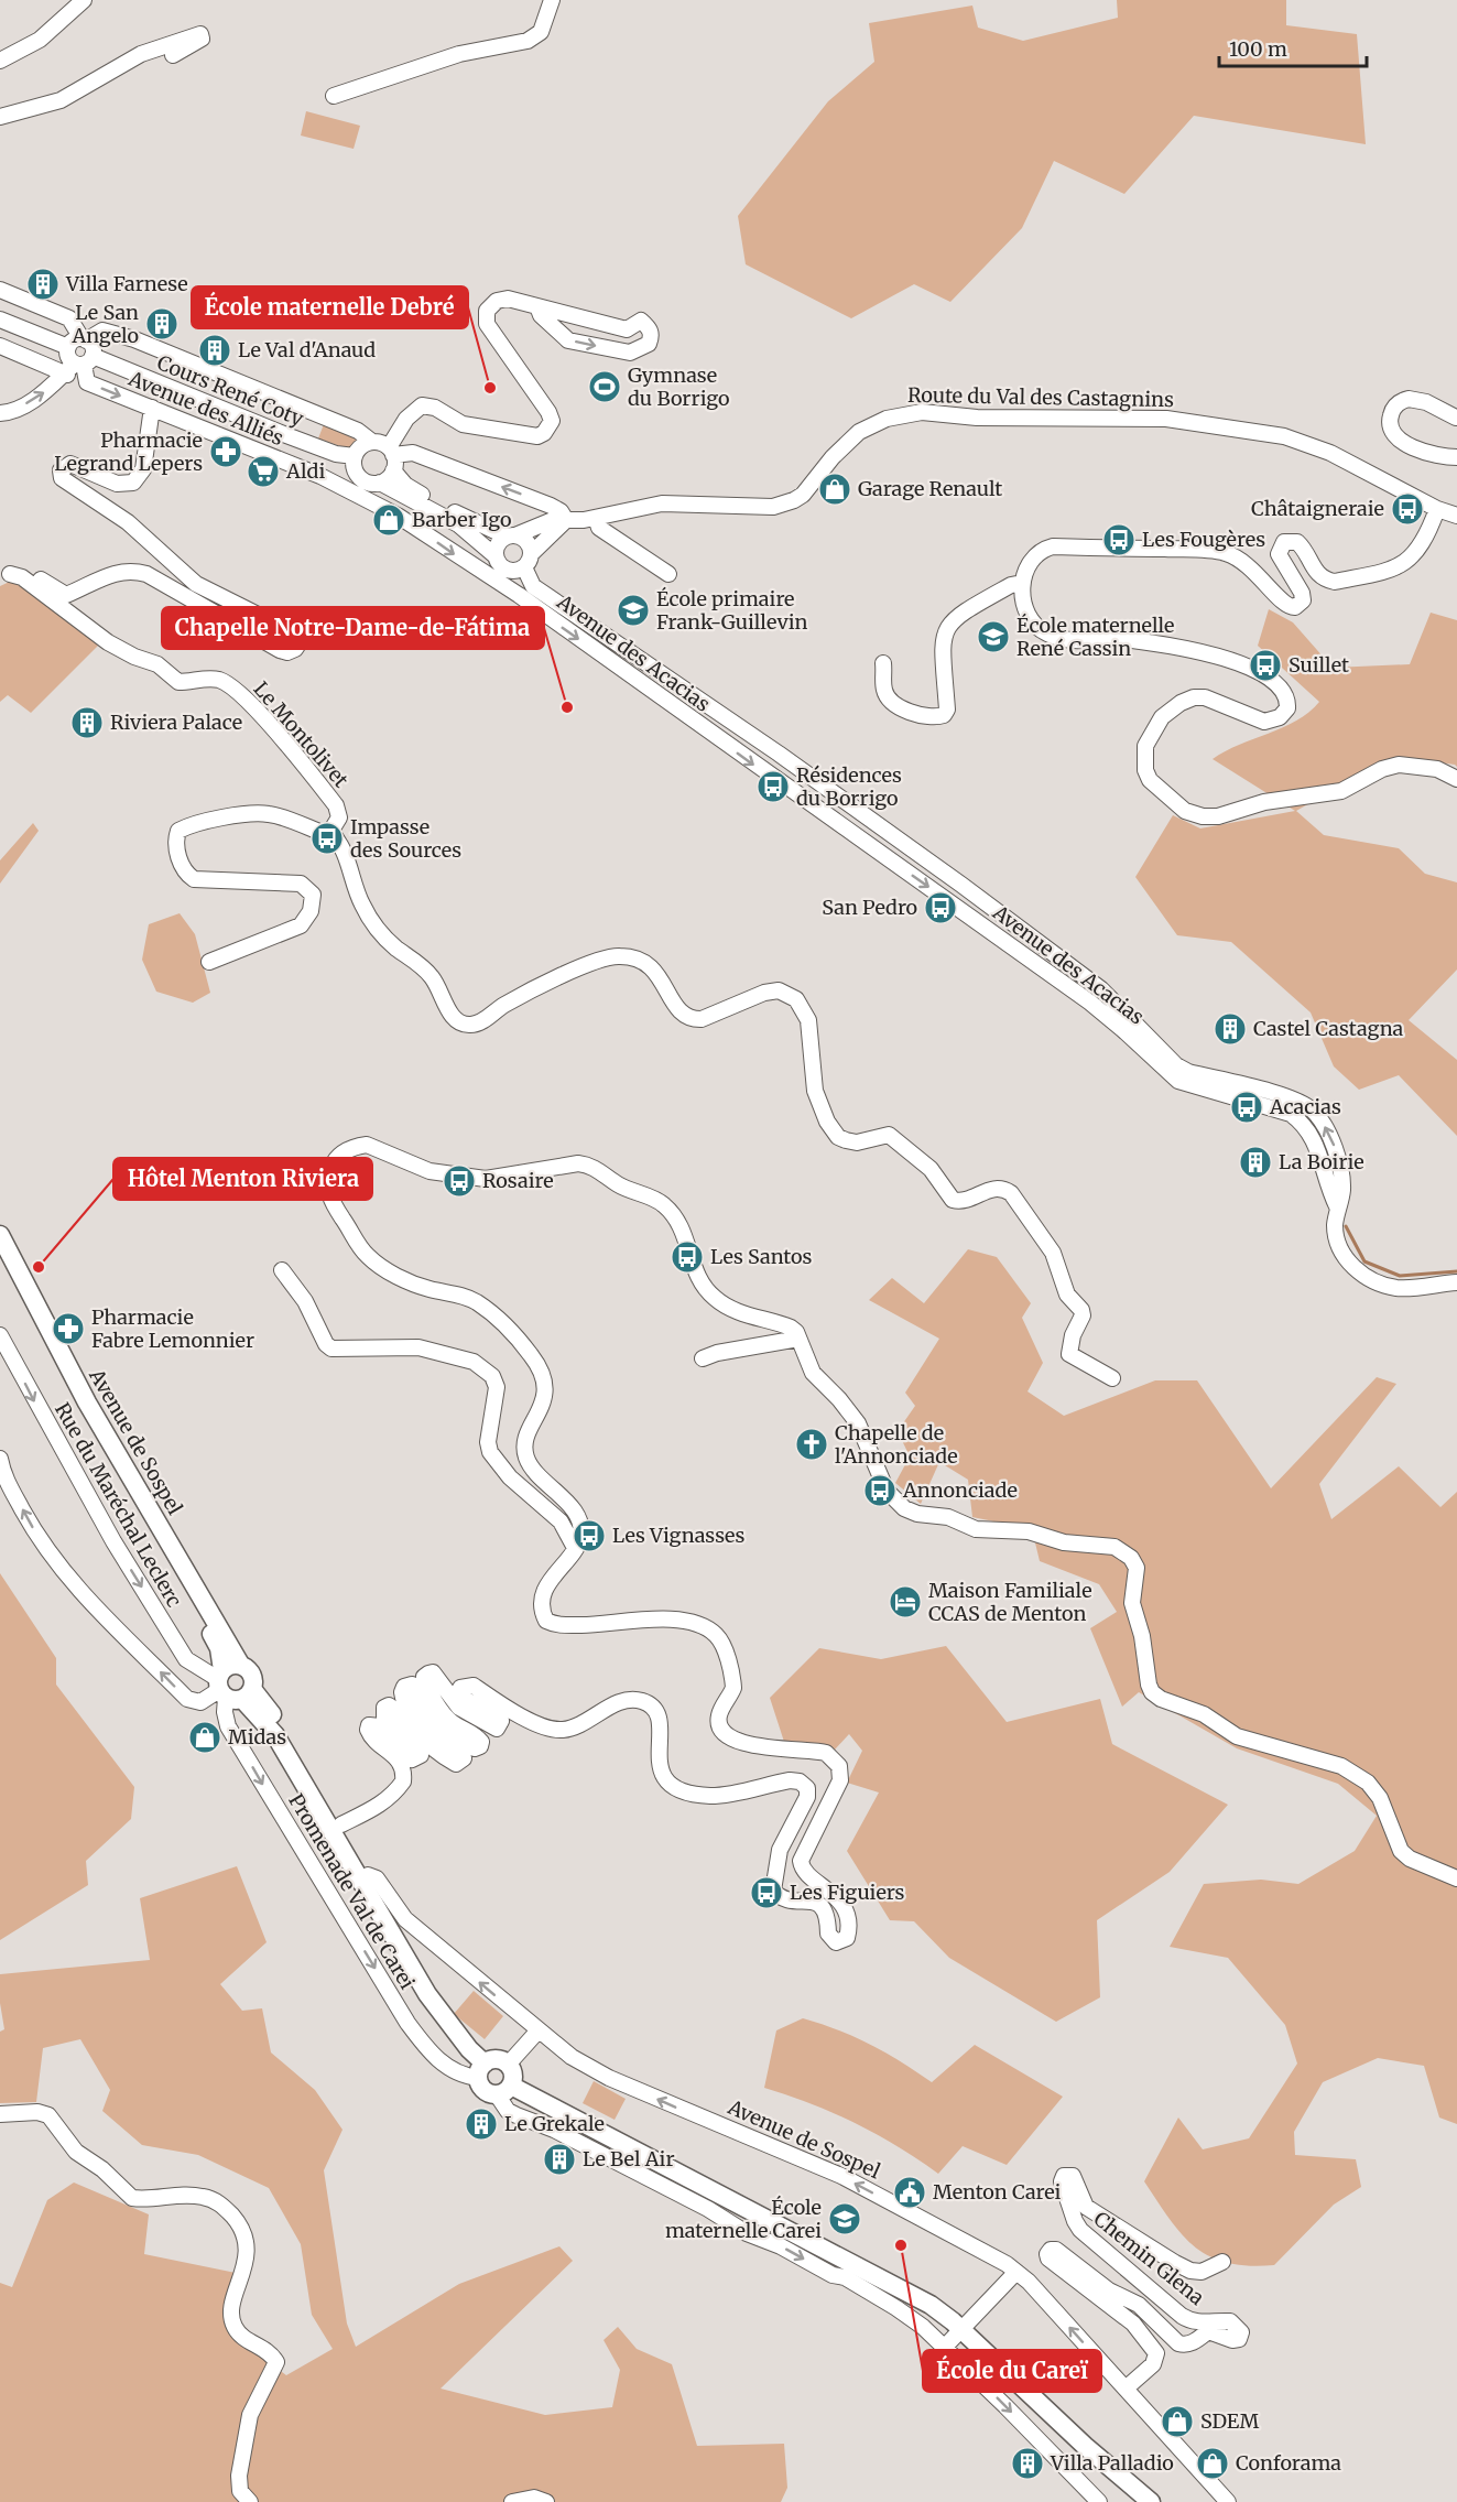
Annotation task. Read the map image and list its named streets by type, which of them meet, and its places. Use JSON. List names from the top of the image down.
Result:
{
  "streets": {
    "main road": ["Avenue de Sospel"],
    "street": [
      "Cours René Coty",
      "Route du Val des Castagnins",
      "Avenue des Alliés",
      "Avenue des Acacias",
      "Le Montolivet",
      "Rue du Maréchal Leclerc",
      "Promenade Val de Carei",
      "Chemin Glena"
    ]
  },
  "crossings": [
    ["Cours René Coty", "Avenue des Alliés"],
    ["Avenue des Alliés", "Avenue des Acacias"],
    ["Avenue de Sospel", "Rue du Maréchal Leclerc"],
    ["Avenue de Sospel", "Promenade Val de Carei"],
    ["Avenue de Sospel", "Chemin Glena"],
    ["Rue du Maréchal Leclerc", "Promenade Val de Carei"]
  ],
  "one_way": ["Rue du Maréchal Leclerc", "Promenade Val de Carei"],
  "places": {
    "building": [
      "Villa Farnese",
      "Le San Angelo",
      "Le Val d'Anaud",
      "Riviera Palace",
      "Castel Castagna",
      "La Boirie",
      "Le Grekale",
      "Le Bel Air",
      "Villa Palladio"
    ],
    "sports": ["Gymnase du Borrigo"],
    "other": [
      "École maternelle Debré",
      "Chapelle Notre-Dame-de-Fátima",
      "Hôtel Menton Riviera",
      "École du Careï"
    ],
    "pharmacy": ["Pharmacie Legrand Lepers", "Pharmacie Fabre Lemonnier"],
    "supermarket": ["Aldi"],
    "shop": [
      "Garage Renault",
      "Barber Igo",
      "Midas",
      "SDEM",
      "Conforama"
    ],
    "bus stop": [
      "Châtaigneraie",
      "Les Fougères",
      "Suillet",
      "Résidences du Borrigo",
      "Impasse des Sources",
      "San Pedro",
      "Acacias",
      "Rosaire",
      "Les Santos",
      "Annonciade",
      "Les Vignasses",
      "Les Figuiers"
    ],
    "school or university": ["École primaire Frank-Guillevin", "École maternelle René Cassin", "École maternelle Carei"],
    "church": ["Chapelle de l'Annonciade"],
    "hotel": ["Maison Familiale CCAS de Menton"],
    "public building": ["Menton Carei"]
  },
  "scale_bar": "100 m"
}
